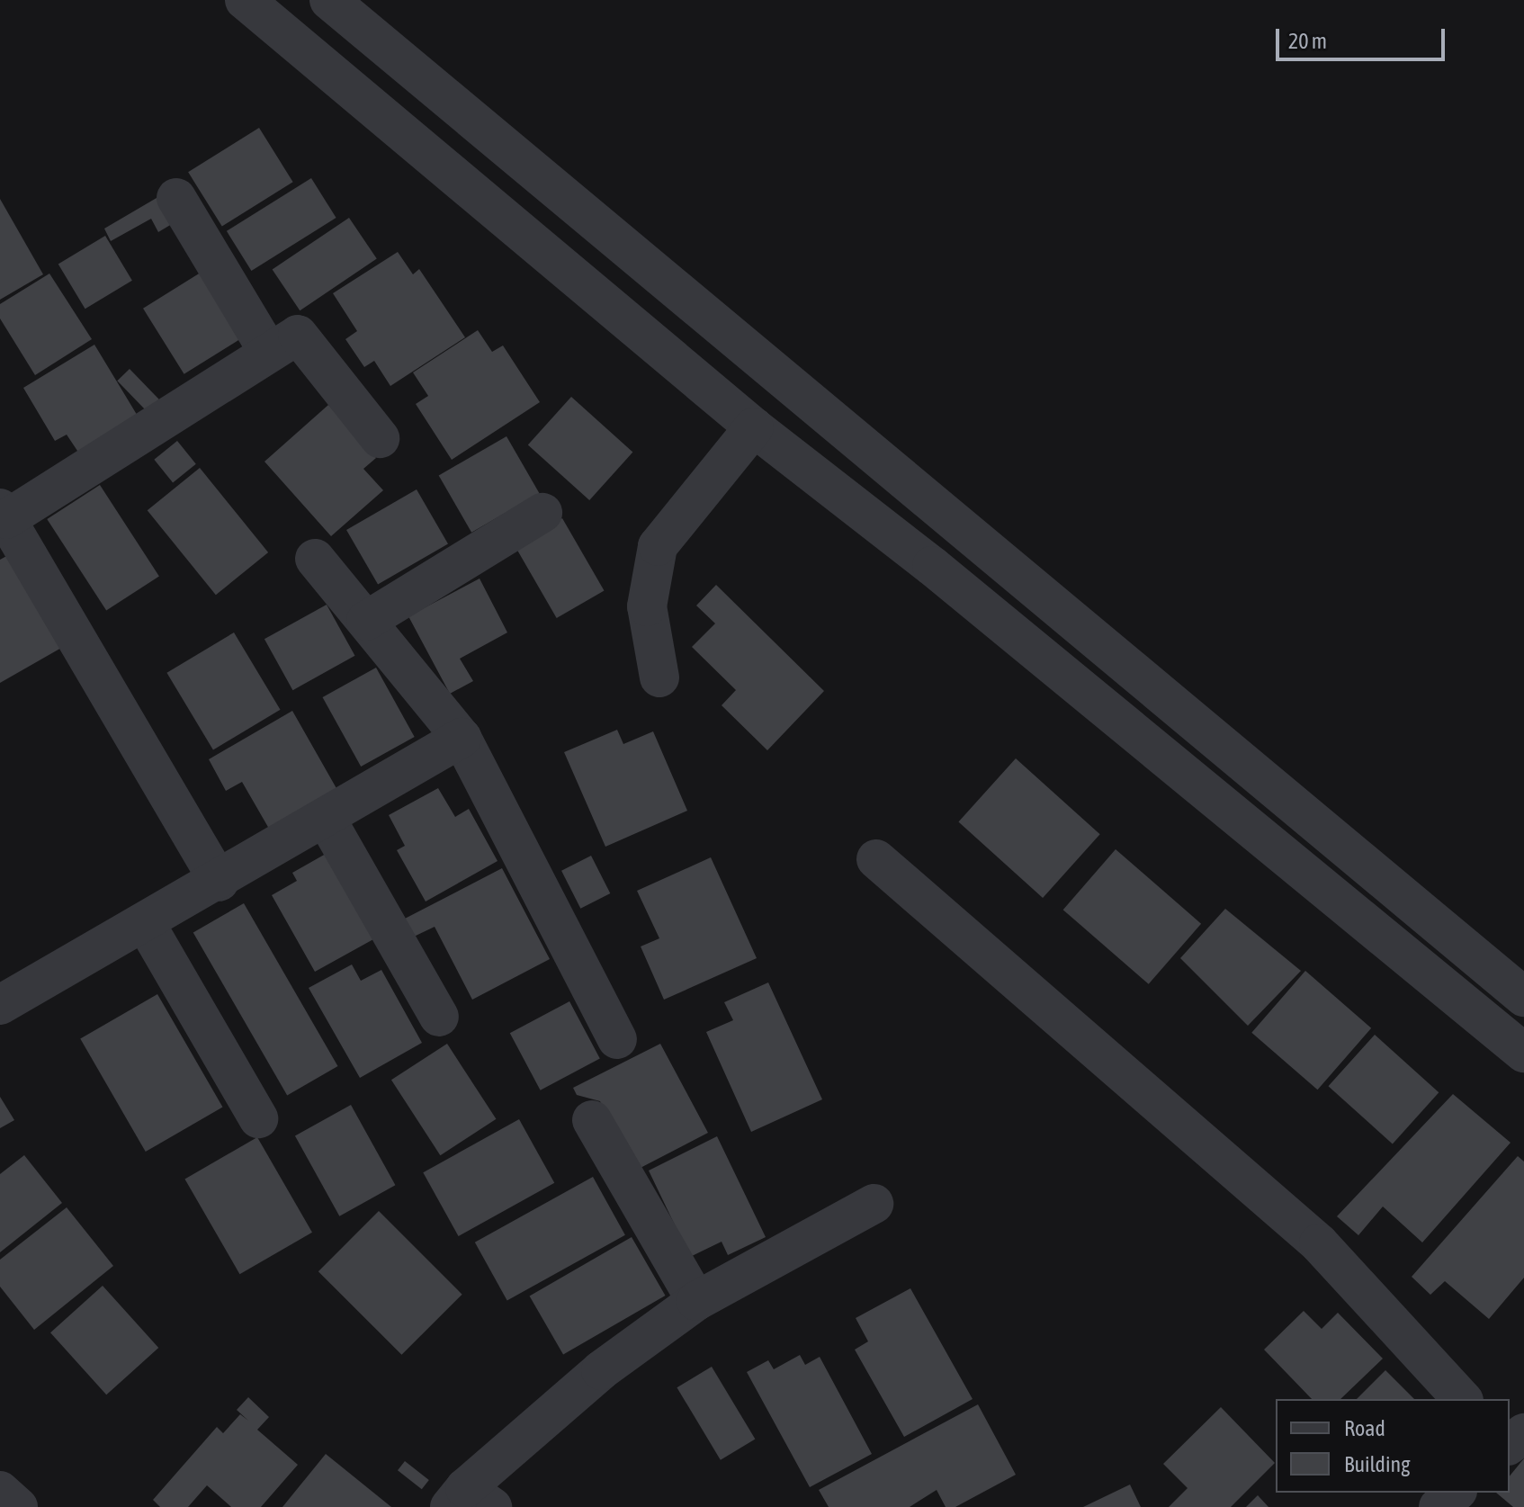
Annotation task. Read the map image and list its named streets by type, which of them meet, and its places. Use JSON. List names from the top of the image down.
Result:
{
  "legend": ["Road", "Building"],
  "scale_bar": "20 m"
}
